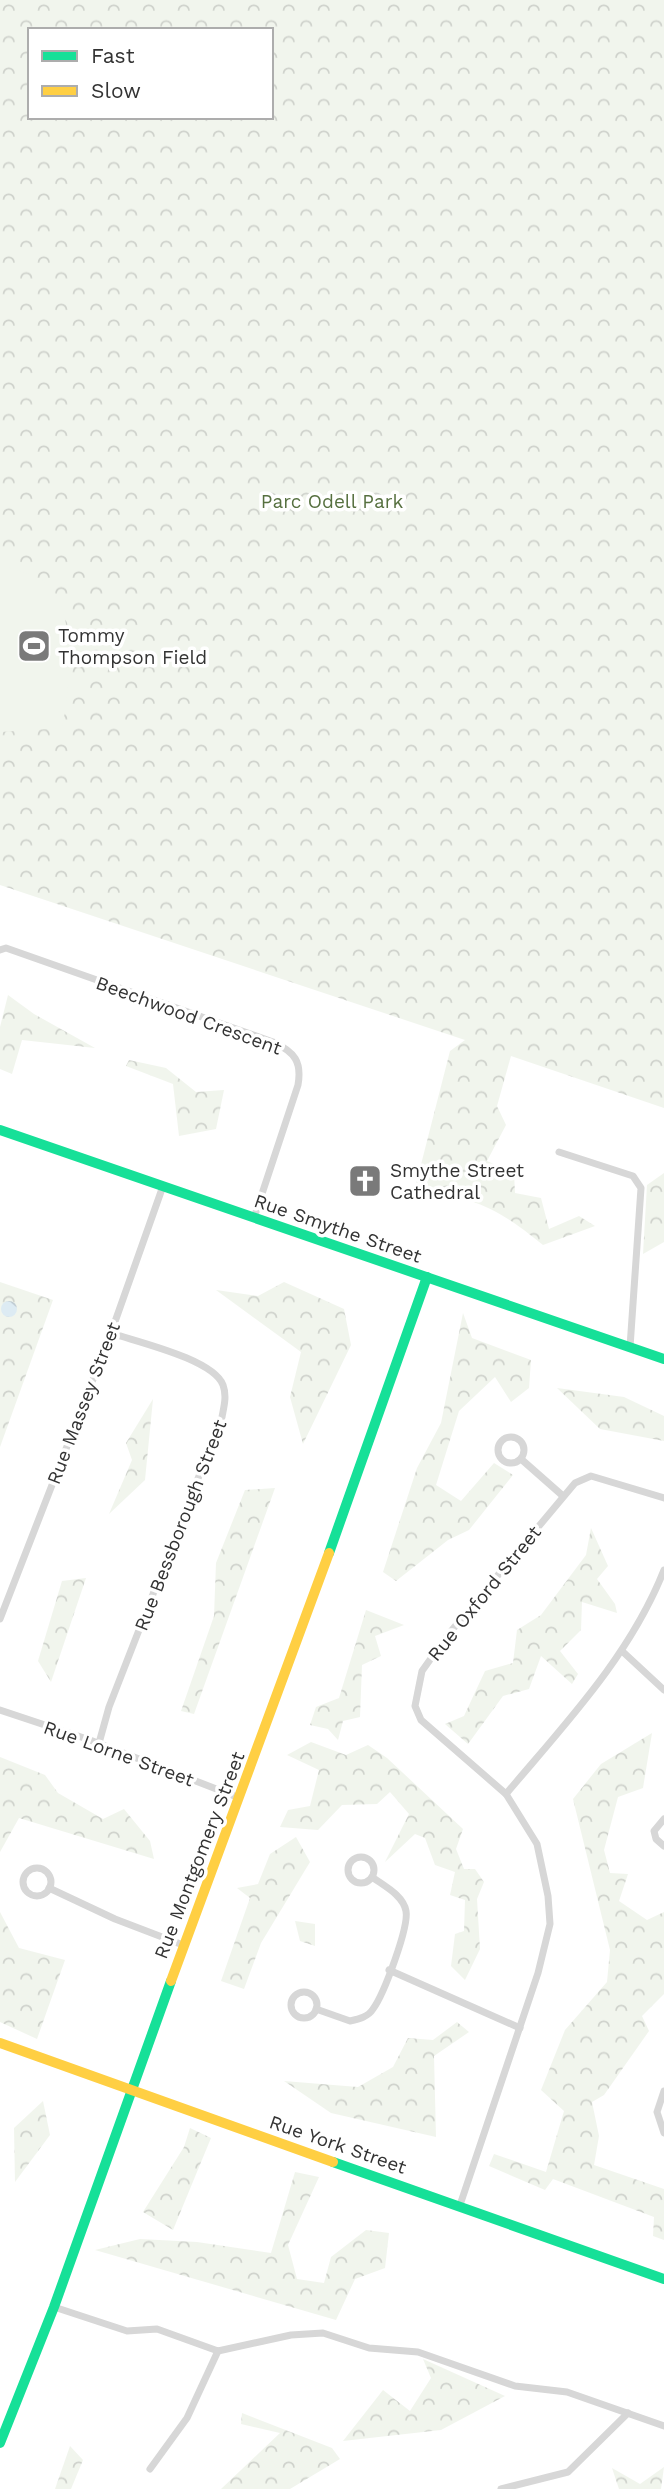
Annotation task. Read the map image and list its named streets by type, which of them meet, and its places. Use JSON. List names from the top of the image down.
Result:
{
  "streets": {
    "street": [
      "Beechwood Crescent",
      "Rue Smythe Street",
      "Rue Massey Street",
      "Rue Bessborough Street",
      "Rue Oxford Street",
      "Rue Lorne Street",
      "Rue Montgomery Street",
      "Rue York Street"
    ]
  },
  "crossings": [
    ["Beechwood Crescent", "Rue Smythe Street"],
    ["Rue Smythe Street", "Rue Massey Street"],
    ["Rue Smythe Street", "Rue Montgomery Street"],
    ["Rue Massey Street", "Rue Bessborough Street"],
    ["Rue Bessborough Street", "Rue Lorne Street"],
    ["Rue Oxford Street", "Rue York Street"],
    ["Rue Lorne Street", "Rue Montgomery Street"],
    ["Rue Montgomery Street", "Rue York Street"]
  ],
  "parks": ["Parc Odell Park"],
  "places": {
    "sports": ["Tommy Thompson Field"],
    "church": ["Smythe Street Cathedral"]
  },
  "legend": ["Fast", "Slow"]
}
